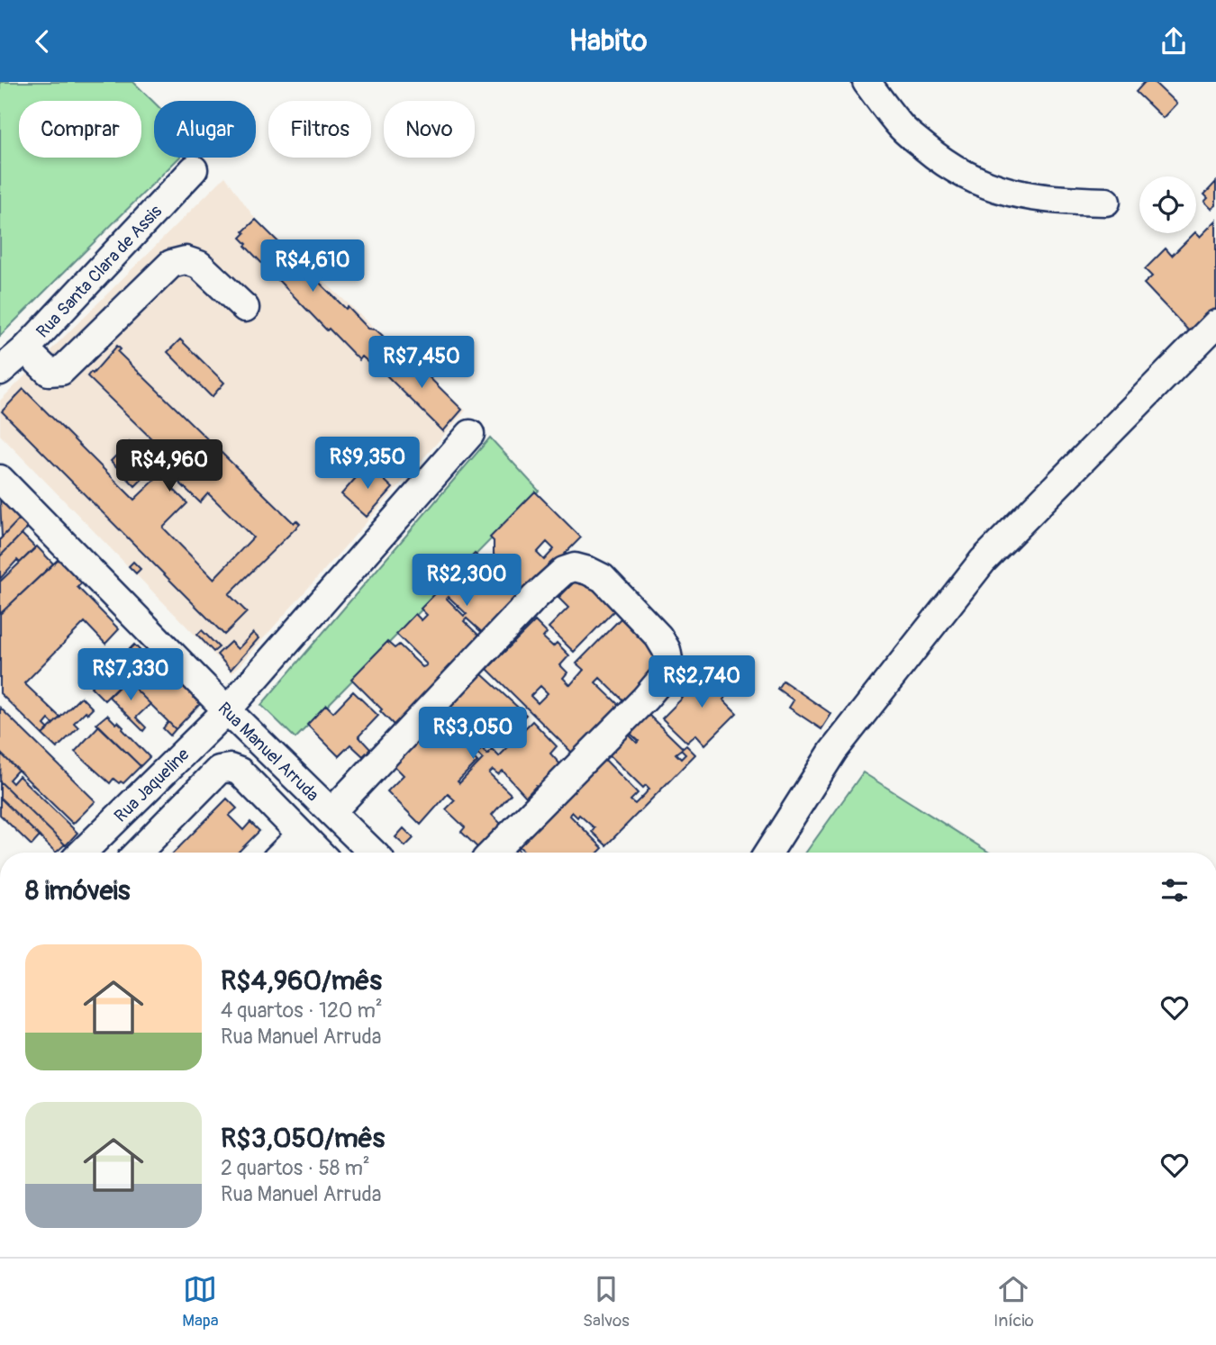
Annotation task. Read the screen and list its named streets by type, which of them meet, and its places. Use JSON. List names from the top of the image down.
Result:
{
  "streets": {
    "street": ["Rua Santa Clara de Assis", "Rua Manuel Arruda", "Rua Jaqueline"]
  },
  "crossings": [
    ["Rua Manuel Arruda", "Rua Jaqueline"]
  ],
  "page": {
    "header": "Habito",
    "chip": [
      "Comprar",
      "Alugar",
      "Filtros",
      "Novo"
    ],
    "price": [
      "R$4,610",
      "R$7,450",
      "R$9,350",
      "R$4,960",
      "R$2,300",
      "R$7,330",
      "R$2,740",
      "R$3,050"
    ],
    "heading": "8 imóveis",
    "list": [
      {
        "name": "R$4,960/mês",
        "note": "4 quartos · 120 m² · Rua Manuel Arruda"
      },
      {
        "name": "R$3,050/mês",
        "note": "2 quartos · 58 m² · Rua Manuel Arruda"
      }
    ],
    "tabs": ["Mapa", "Salvos", "Início"]
  }
}
